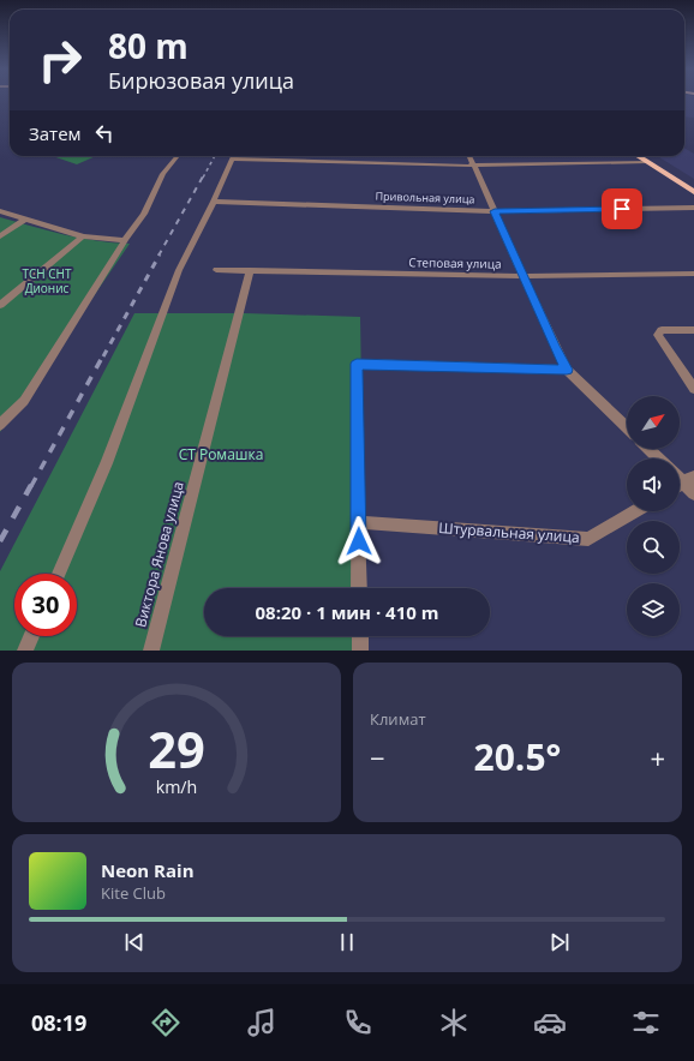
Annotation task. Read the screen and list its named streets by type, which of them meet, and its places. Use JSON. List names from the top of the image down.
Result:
{
  "streets": {
    "street": [
      "Привольная улица",
      "Степовая улица",
      "Штурвальная улица",
      "Виктора Янова улица"
    ]
  },
  "crossings": [
    ["Степовая улица", "Виктора Янова улица"]
  ],
  "parks": ["ТСН СНТ Дионис", "СТ Ромашка"],
  "north": "top right",
  "page": {
    "turn": ["80 m", "Бирюзовая улица"],
    "then": "Затем",
    "limit": "30",
    "trip": "08:20 · 1 мин · 410 m",
    "tile": "Климат",
    "heat": ["−", "20.5°", "+"],
    "song": ["Neon Rain", "Kite Club"],
    "tabs": "08:19",
    "gauge": ["29", "km/h"]
  }
}
